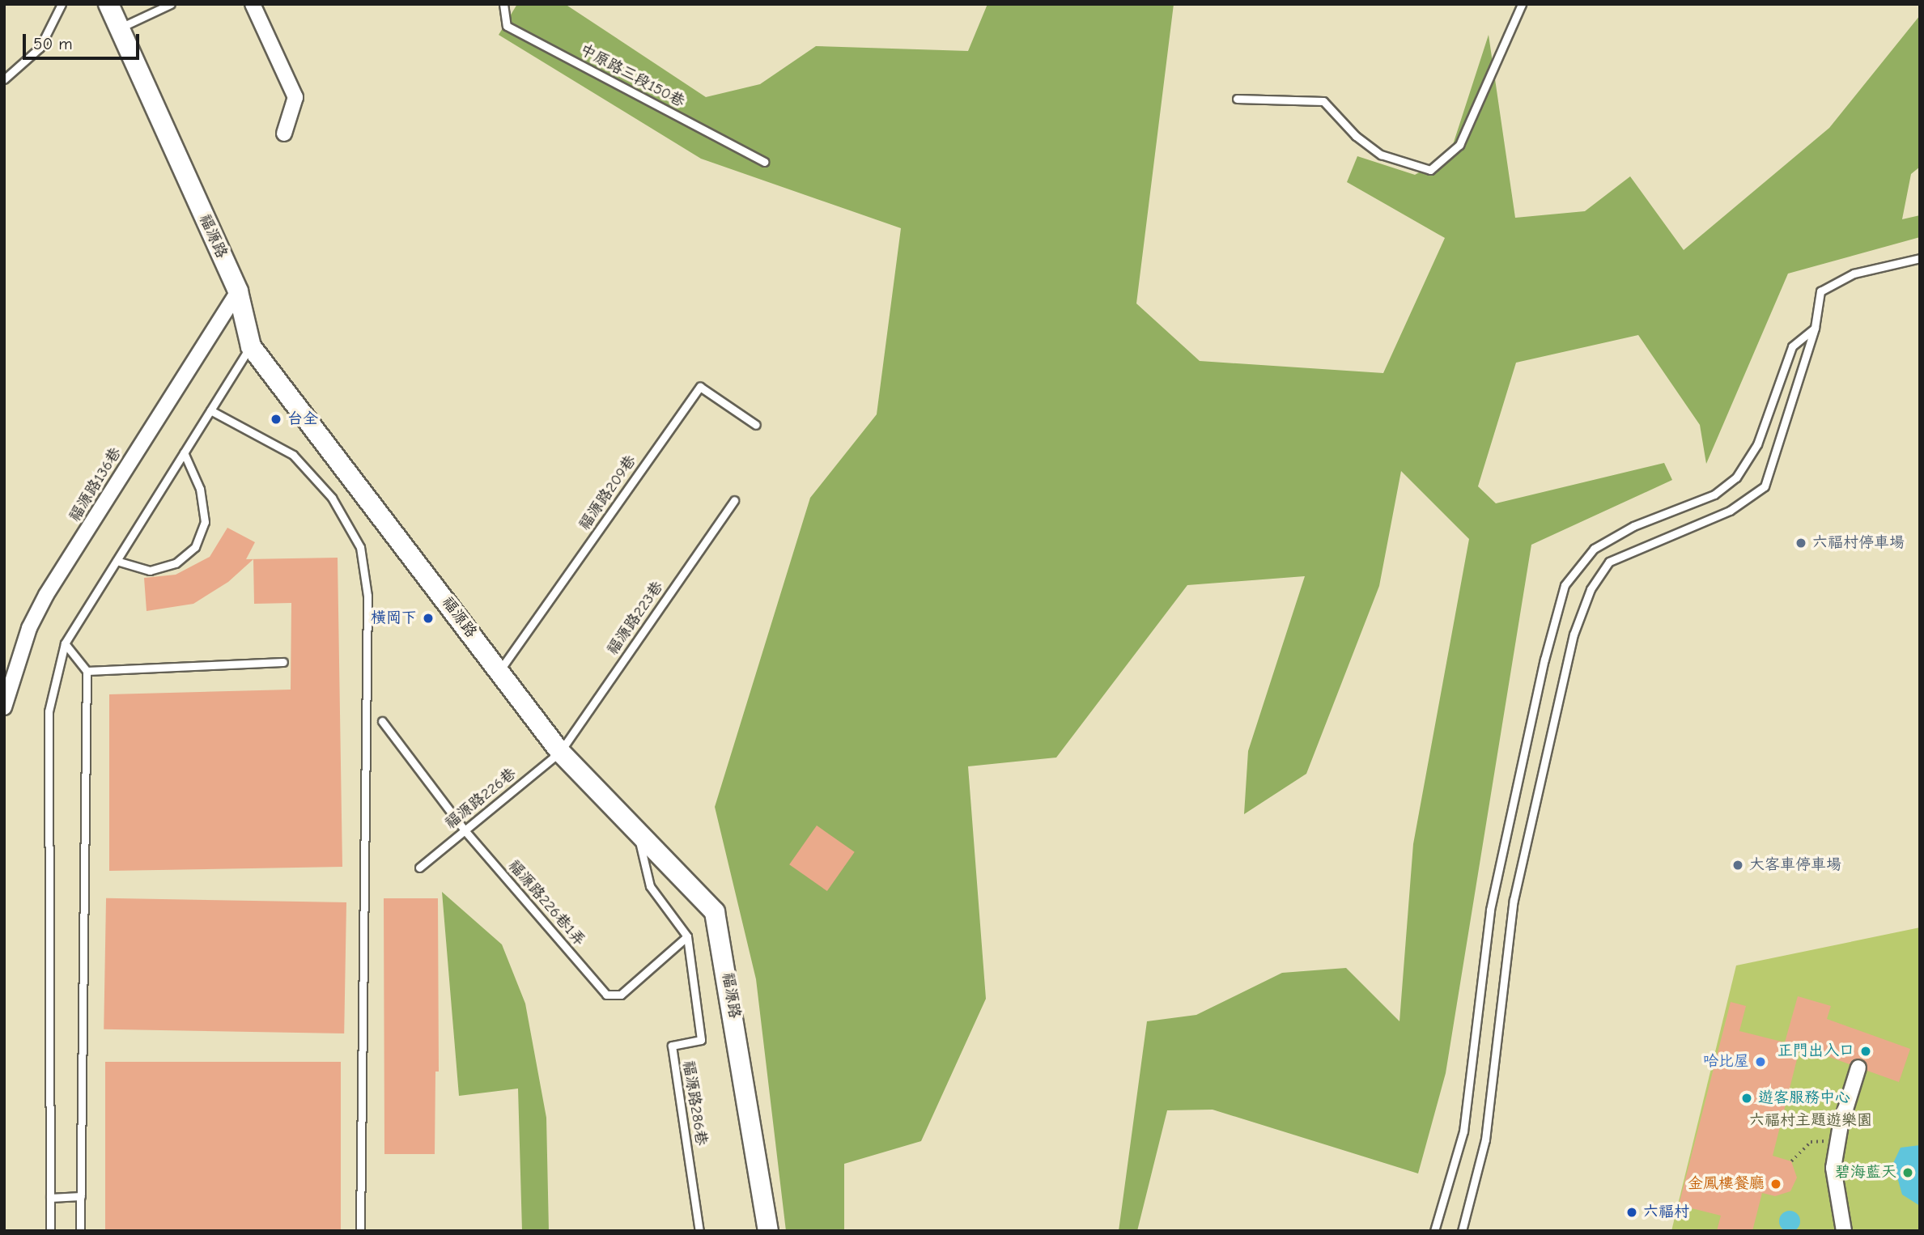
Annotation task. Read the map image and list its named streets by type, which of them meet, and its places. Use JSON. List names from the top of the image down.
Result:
{
  "streets": {
    "street": ["福源路", "福源路136巷"],
    "lane": [
      "中原路三段150巷",
      "福源路209巷",
      "福源路223巷",
      "福源路226巷",
      "福源路226巷1弄",
      "福源路286巷"
    ]
  },
  "crossings": [
    ["福源路", "福源路136巷"],
    ["福源路", "福源路209巷"],
    ["福源路", "福源路223巷"],
    ["福源路", "福源路226巷"],
    ["福源路223巷", "福源路226巷"],
    ["福源路226巷", "福源路226巷1弄"],
    ["福源路226巷1弄", "福源路286巷"]
  ],
  "parks": ["六福村主題遊樂園"],
  "places": [
    "台全",
    "六福村停車場",
    "橫岡下",
    "大客車停車場",
    "正門出入口",
    "哈比屋",
    "遊客服務中心",
    "碧海藍天",
    "金鳳樓餐廳",
    "六福村"
  ],
  "scale_bar": "50 m"
}
